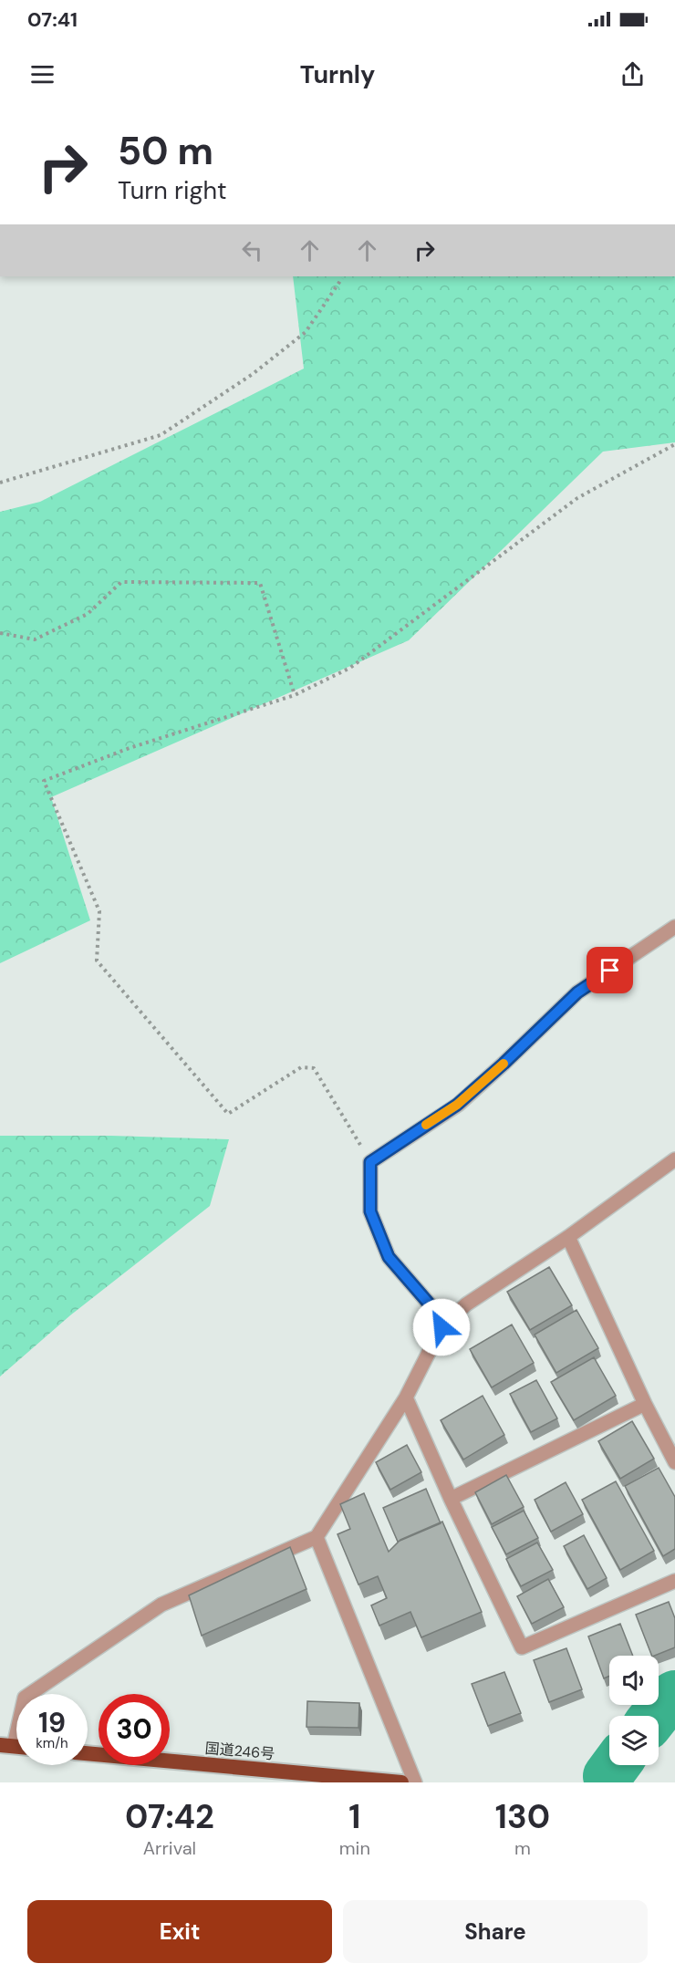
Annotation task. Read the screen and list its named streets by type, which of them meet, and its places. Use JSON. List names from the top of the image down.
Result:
{
  "streets": {
    "highway": ["国道246号"]
  },
  "page": {
    "status": "07:41",
    "header": "Turnly",
    "turn": ["50 m", "Turn right"],
    "speed": "19 km/h",
    "limit": "30",
    "eta": [
      "07:42",
      "Arrival",
      "1",
      "min",
      "130",
      "m"
    ],
    "buttons": ["Exit", "Share"]
  }
}
